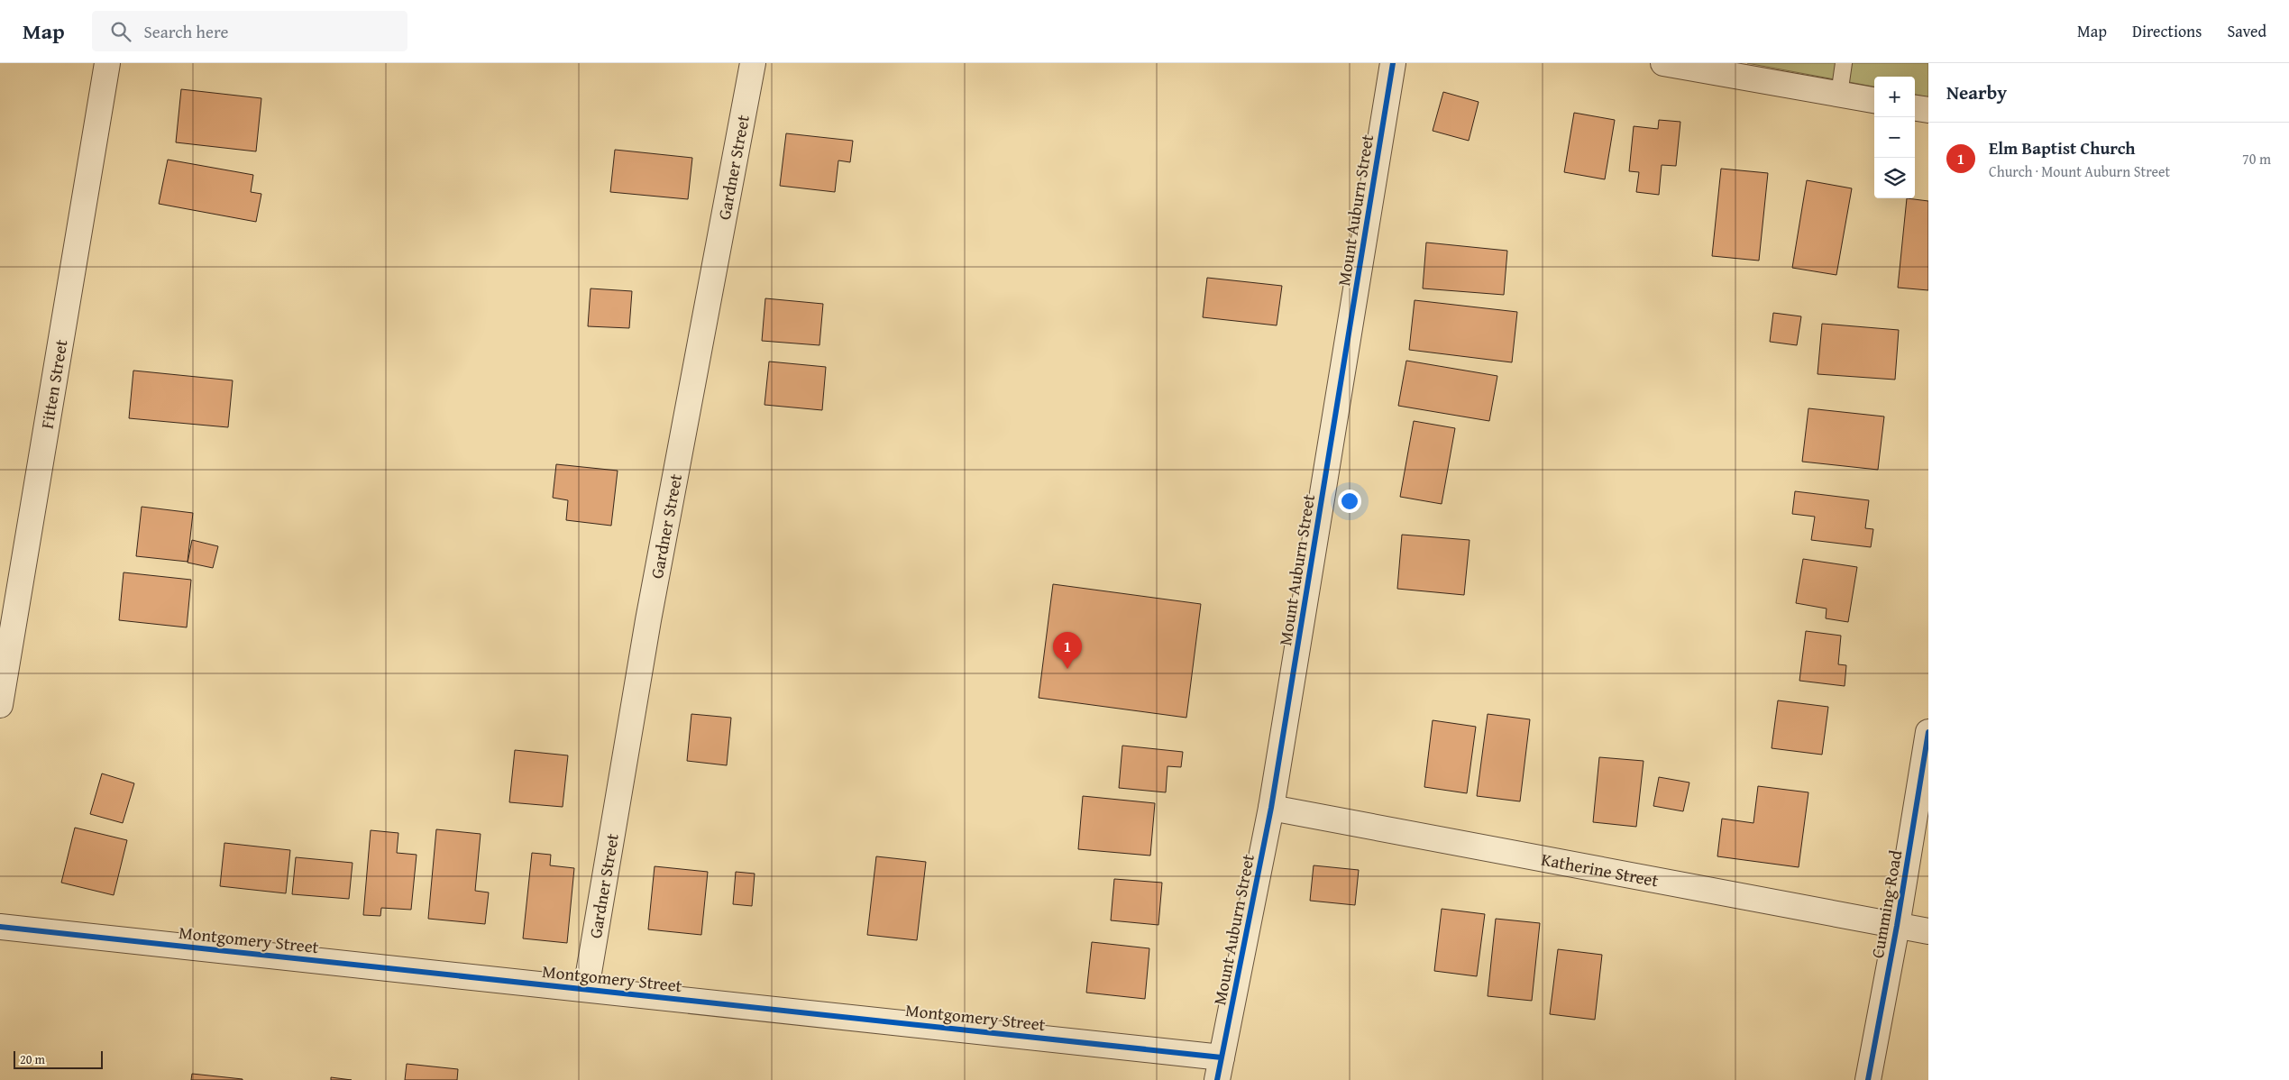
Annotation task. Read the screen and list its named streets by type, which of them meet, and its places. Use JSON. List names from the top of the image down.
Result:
{
  "streets": {
    "street": [
      "Gardner Street",
      "Mount Auburn Street",
      "Fitten Street",
      "Katherine Street",
      "Cumming Road",
      "Montgomery Street"
    ]
  },
  "crossings": [
    ["Gardner Street", "Montgomery Street"],
    ["Mount Auburn Street", "Katherine Street"],
    ["Mount Auburn Street", "Montgomery Street"],
    ["Katherine Street", "Cumming Road"]
  ],
  "scale_bar": "20 m",
  "page": {
    "header": "Map",
    "search": "Search here",
    "nav": ["Map", "Directions", "Saved"],
    "heading": "Nearby",
    "map_buttons": ["+", "−"],
    "list": [
      {
        "mark": "1",
        "name": "Elm Baptist Church",
        "note": "Church · Mount Auburn Street",
        "value": "70 m"
      }
    ],
    "pins": "1",
    "scale": "20 m"
  }
}
